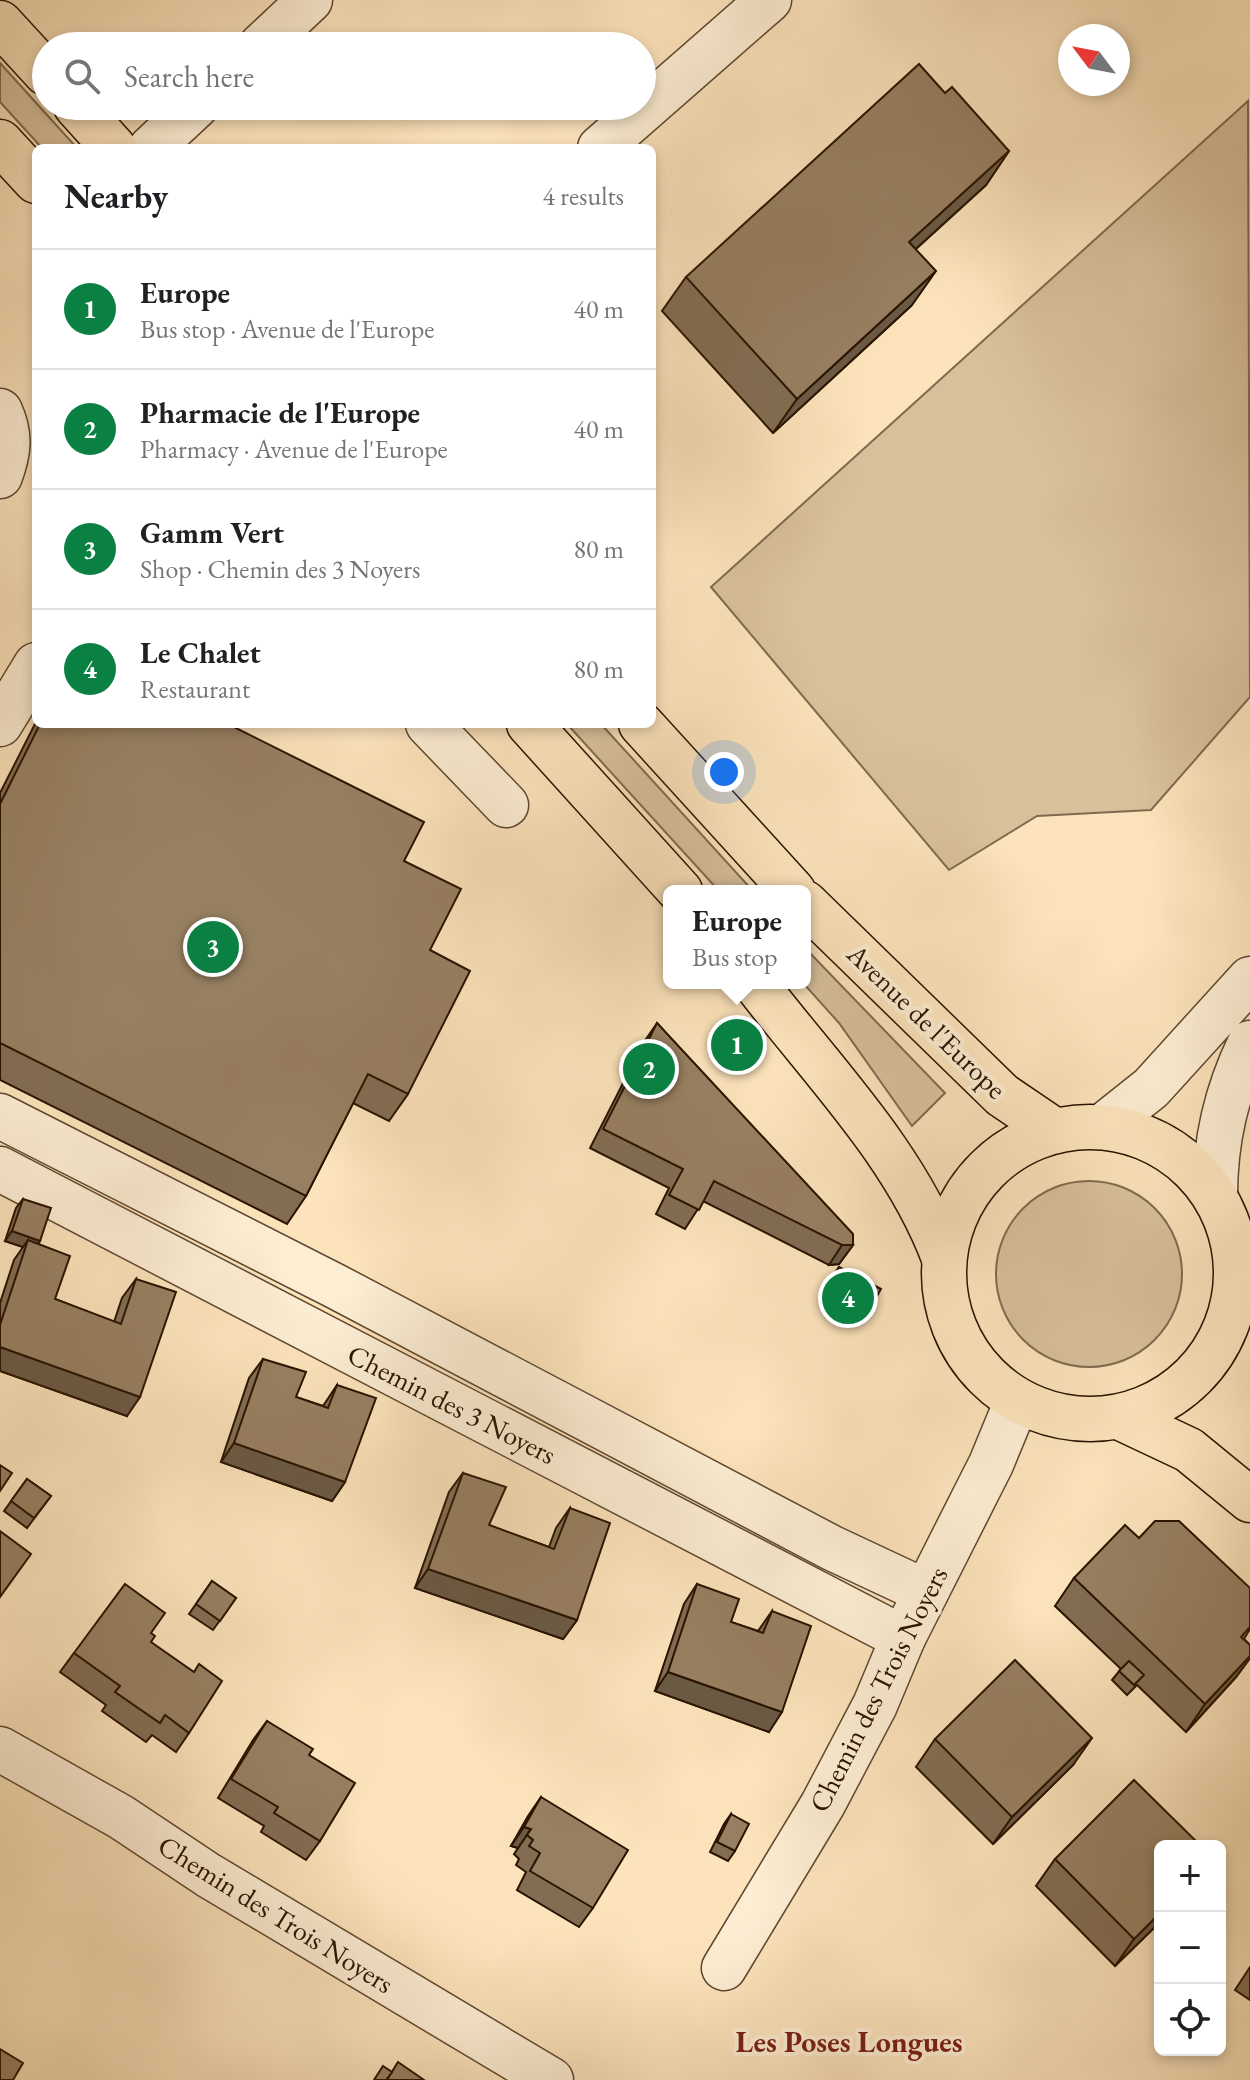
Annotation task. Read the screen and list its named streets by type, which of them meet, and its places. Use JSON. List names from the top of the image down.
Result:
{
  "streets": {
    "main road": ["Avenue de l'Europe"],
    "street": ["Chemin des 3 Noyers", "Chemin des Trois Noyers"]
  },
  "crossings": [
    ["Chemin des 3 Noyers", "Chemin des Trois Noyers"]
  ],
  "districts": ["Les Poses Longues"],
  "north": "top left",
  "page": {
    "search": "Search here",
    "heading": ["Nearby", "4 results"],
    "list": [
      {
        "mark": "1",
        "name": "Europe",
        "note": "Bus stop · Avenue de l'Europe",
        "value": "40 m"
      },
      {
        "mark": "2",
        "name": "Pharmacie de l'Europe",
        "note": "Pharmacy · Avenue de l'Europe",
        "value": "40 m"
      },
      {
        "mark": "3",
        "name": "Gamm Vert",
        "note": "Shop · Chemin des 3 Noyers",
        "value": "80 m"
      },
      {
        "mark": "4",
        "name": "Le Chalet",
        "note": "Restaurant",
        "value": "80 m"
      }
    ],
    "popup": ["Europe", "Bus stop"],
    "pins": [
      "3",
      "1",
      "2",
      "4"
    ],
    "map_buttons": ["+", "−"]
  }
}
